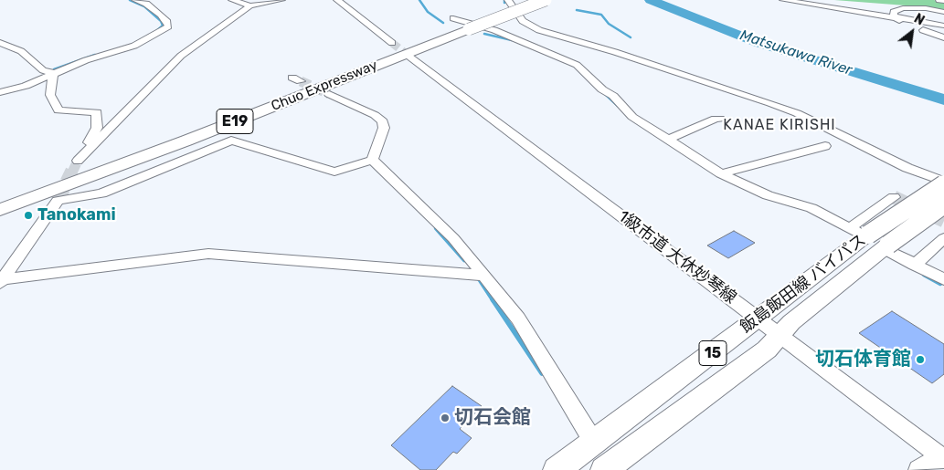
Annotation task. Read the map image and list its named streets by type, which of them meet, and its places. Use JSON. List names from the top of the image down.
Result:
{
  "streets": {
    "highway": ["Chuo Expressway", "E19"],
    "main road": ["飯島飯田線 バイパス", "15"],
    "street": ["1級市道 大休妙琴線"]
  },
  "crossings": [
    ["1級市道 大休妙琴線", "飯島飯田線 バイパス"]
  ],
  "districts": ["KANAE KIRISHI"],
  "water": ["Matsukawa River"],
  "places": ["Tanokami", "切石体育館", "切石会館"],
  "north": "top right"
}
